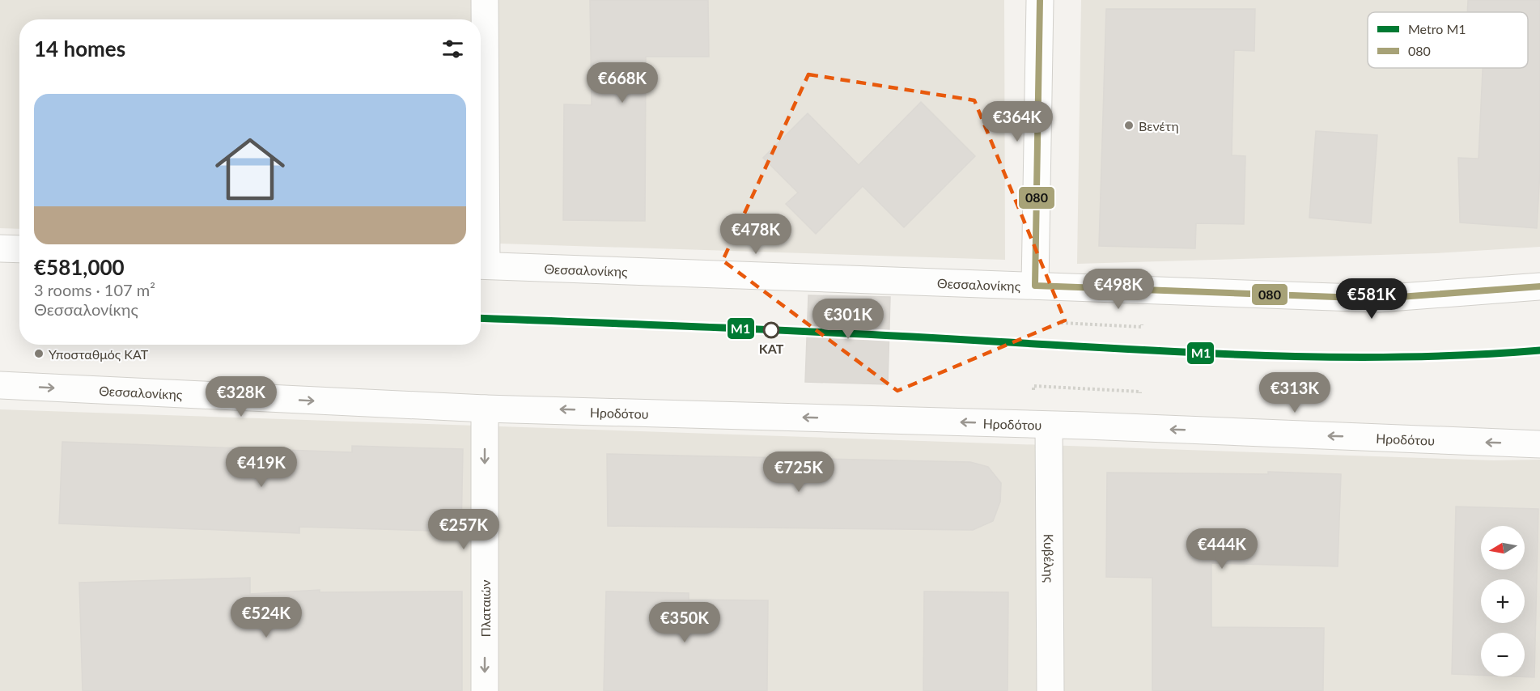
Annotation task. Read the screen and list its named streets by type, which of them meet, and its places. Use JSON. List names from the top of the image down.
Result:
{
  "streets": {
    "street": [
      "Θεσσαλονίκης",
      "Ηροδότου",
      "Κυβέλης",
      "Πλαταιών"
    ]
  },
  "crossings": [
    ["Θεσσαλονίκης", "Ηροδότου"],
    ["Θεσσαλονίκης", "Πλαταιών"],
    ["Ηροδότου", "Κυβέλης"],
    ["Ηροδότου", "Πλαταιών"]
  ],
  "one_way": ["Ηροδότου", "Πλαταιών"],
  "places": ["Βενέτη", "ΚΑΤ", "Υποσταθμός ΚΑΤ"],
  "lines": ["transit line 080", "metro line Μ1"],
  "legend": ["Metro Μ1", "080"],
  "north": "left",
  "page": {
    "heading": "14 homes",
    "price": [
      "€668K",
      "€364K",
      "€478K",
      "€498K",
      "€581K",
      "€301K",
      "€313K",
      "€328K",
      "€419K",
      "€725K",
      "€257K",
      "€444K",
      "€524K",
      "€350K"
    ],
    "list": [
      {
        "name": "€581,000",
        "note": "3 rooms · 107 m² · Θεσσαλονίκης"
      }
    ],
    "map_buttons": ["+", "−"]
  }
}
